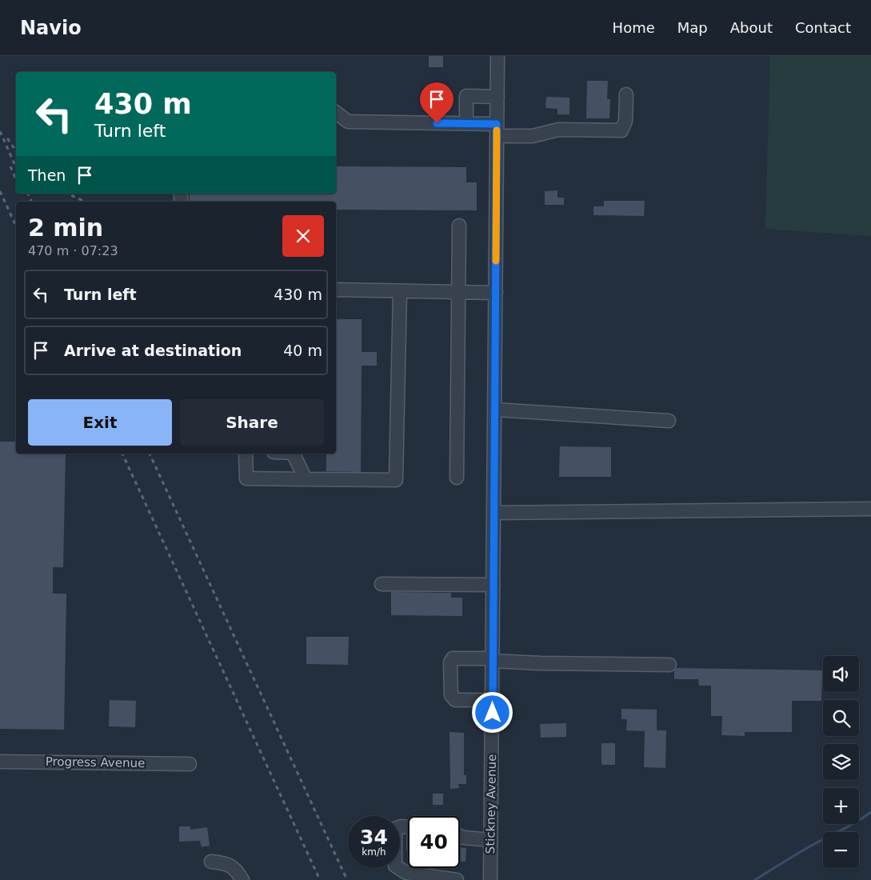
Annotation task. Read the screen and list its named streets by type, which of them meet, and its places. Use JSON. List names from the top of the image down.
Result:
{
  "streets": {
    "street": ["Progress Avenue", "Stickney Avenue"]
  },
  "page": {
    "header": "Navio",
    "nav": [
      "Home",
      "Map",
      "About",
      "Contact"
    ],
    "turn": ["430 m", "Turn left"],
    "then": "Then",
    "heading": ["2 min", "470 m · 07:23"],
    "list": [
      {
        "name": "Turn left",
        "value": "430 m"
      },
      {
        "name": "Arrive at destination",
        "value": "40 m"
      }
    ],
    "buttons": ["Exit", "Share"],
    "map_buttons": ["+", "−"],
    "speed": "34 km/h",
    "limit": "40"
  }
}
